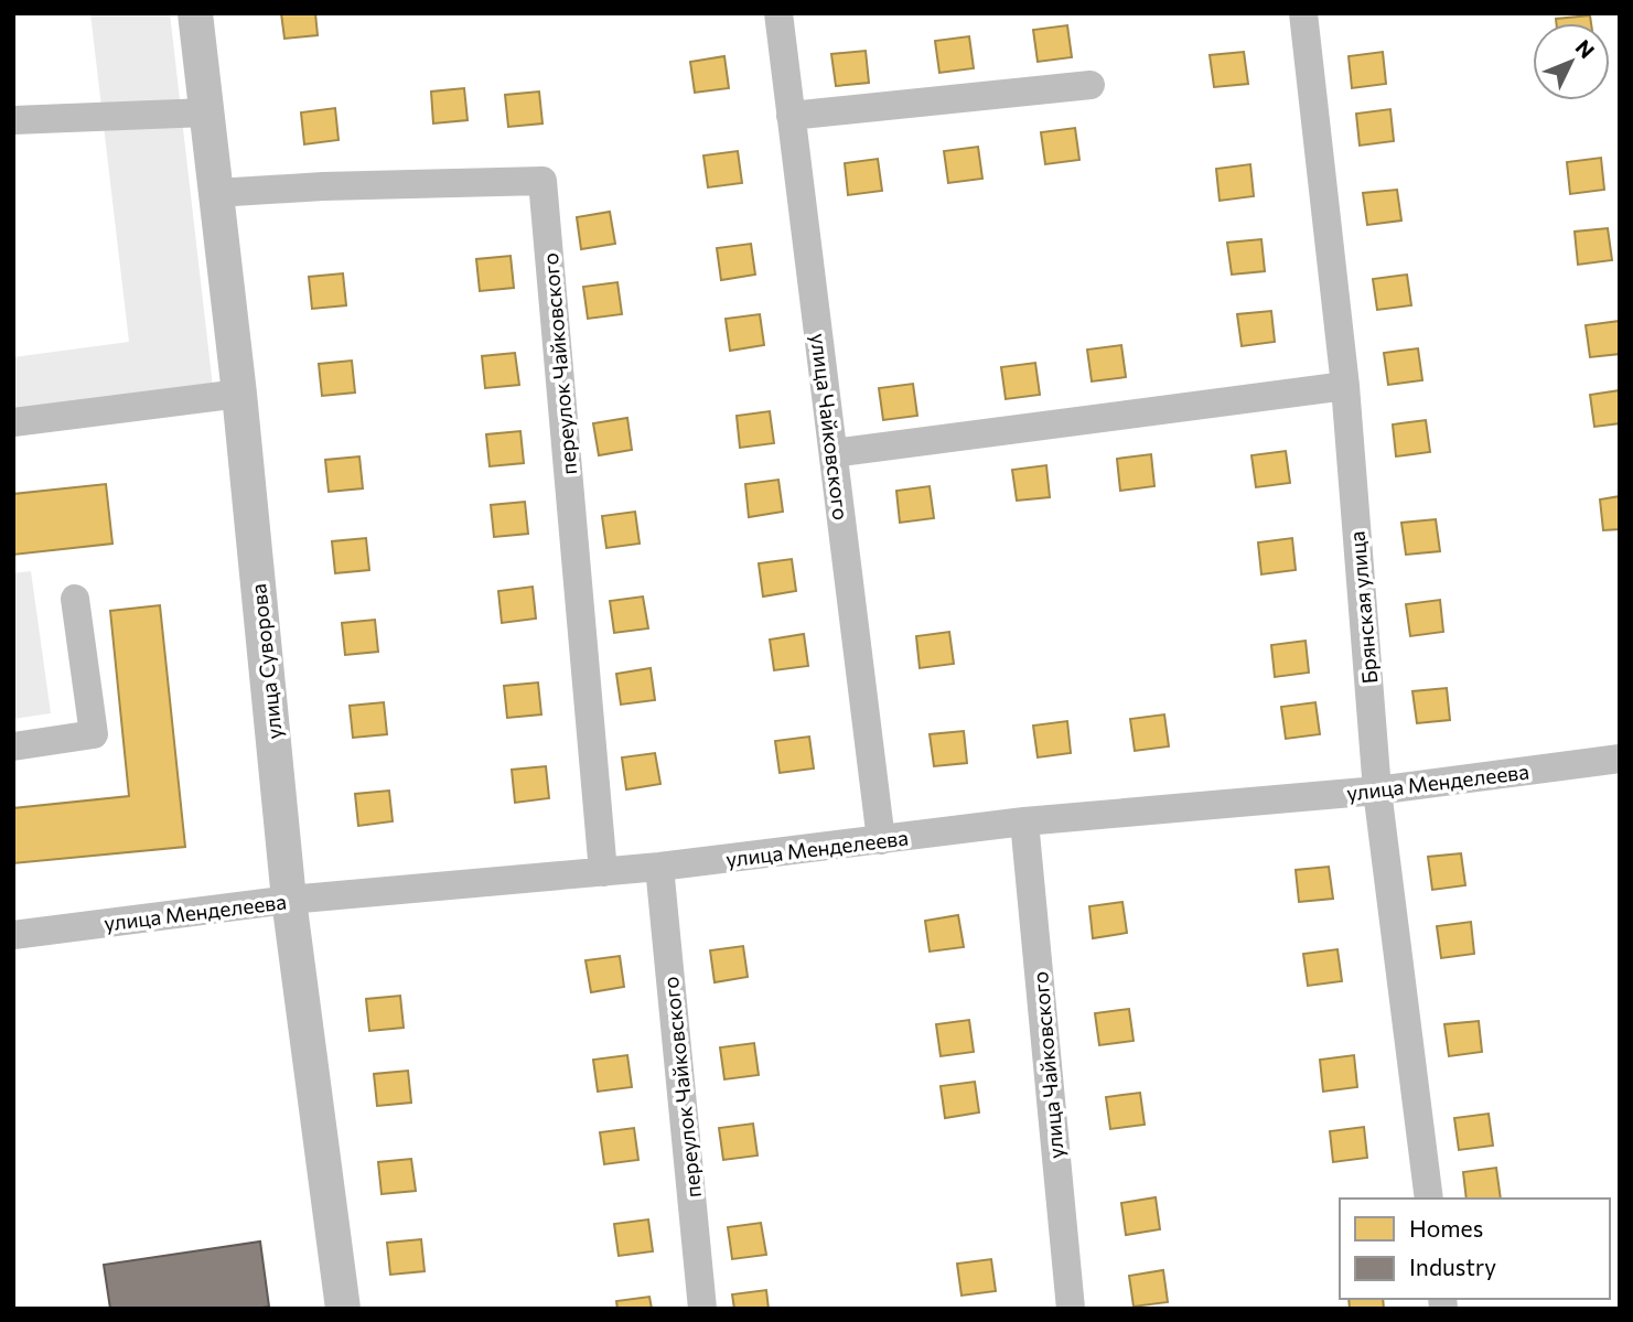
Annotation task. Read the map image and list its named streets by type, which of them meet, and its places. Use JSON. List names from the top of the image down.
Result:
{
  "streets": {
    "street": [
      "переулок Чайковского",
      "улица Чайковского",
      "Брянская улица",
      "улица Суворова",
      "улица Менделеева"
    ]
  },
  "crossings": [
    ["переулок Чайковского", "улица Суворова"],
    ["переулок Чайковского", "улица Менделеева"],
    ["улица Чайковского", "улица Менделеева"],
    ["Брянская улица", "улица Менделеева"],
    ["улица Суворова", "улица Менделеева"]
  ],
  "legend": ["Homes", "Industry"],
  "north": "top right"
}
